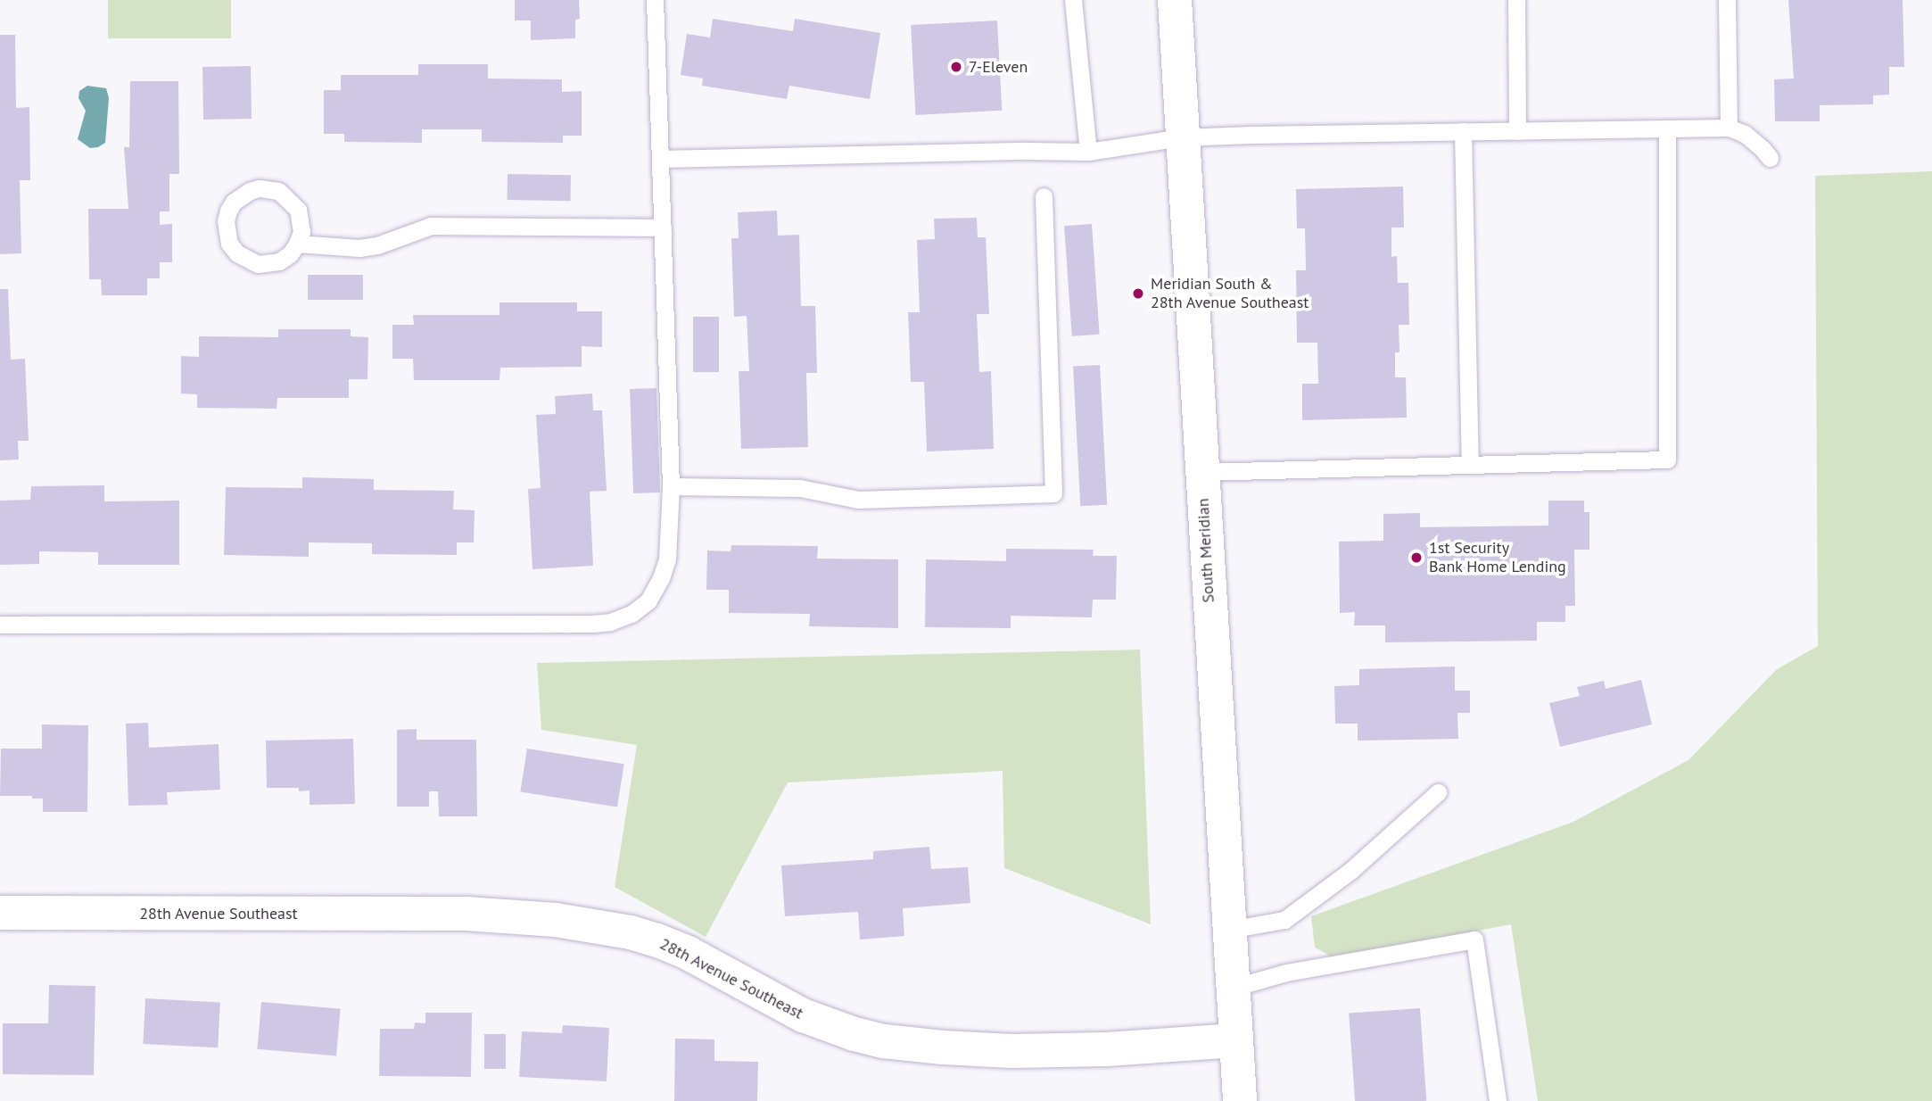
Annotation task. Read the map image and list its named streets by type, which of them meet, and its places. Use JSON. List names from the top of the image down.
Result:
{
  "streets": {
    "street": ["South Meridian", "28th Avenue Southeast"]
  },
  "crossings": [
    ["South Meridian", "28th Avenue Southeast"]
  ],
  "places": ["7-Eleven", "Meridian South & 28th Avenue Southeast", "1st Security Bank Home Lending"]
}
